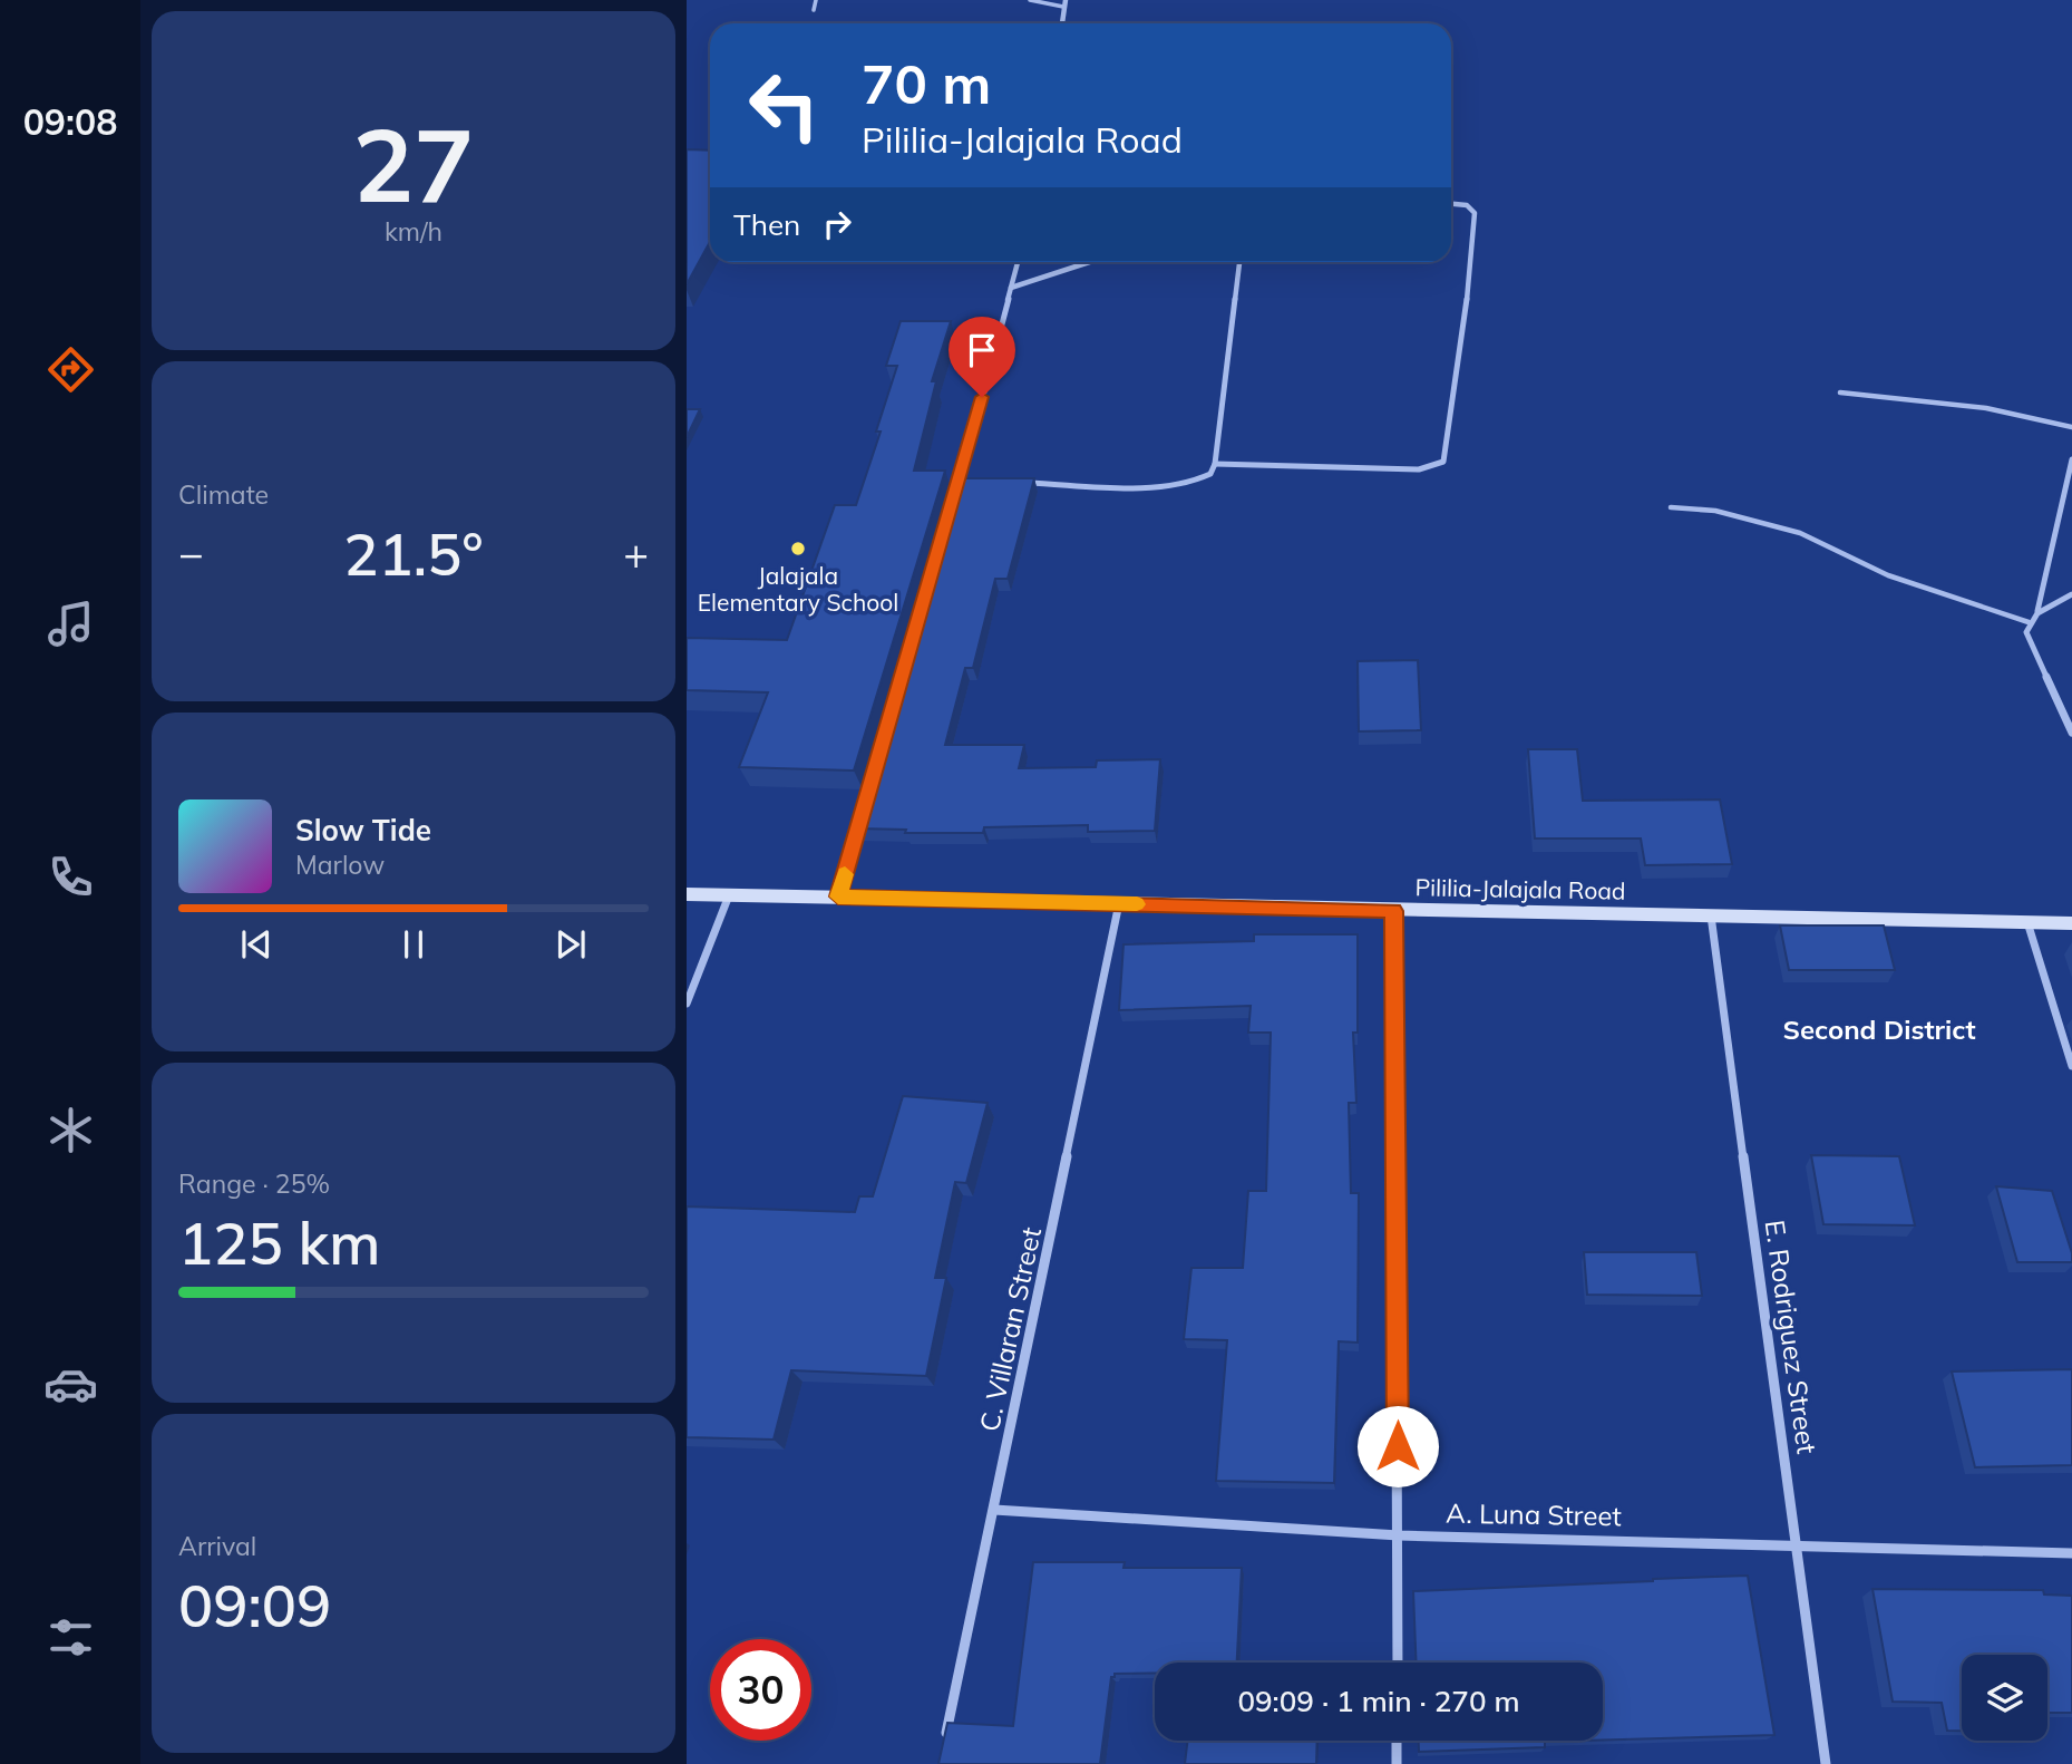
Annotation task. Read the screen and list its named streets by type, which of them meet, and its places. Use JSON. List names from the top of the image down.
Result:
{
  "streets": {
    "main road": ["Pililia-Jalajala Road"],
    "street": ["C. Villaran Street", "E. Rodriguez Street", "A. Luna Street"]
  },
  "crossings": [
    ["Pililia-Jalajala Road", "C. Villaran Street"],
    ["Pililia-Jalajala Road", "E. Rodriguez Street"],
    ["C. Villaran Street", "A. Luna Street"],
    ["E. Rodriguez Street", "A. Luna Street"]
  ],
  "districts": ["Second District"],
  "places": ["Jalajala Elementary School"],
  "page": {
    "tabs": "09:08",
    "tile": [
      ["27", "km/h"],
      "Climate",
      ["Range · 25%", "125 km"],
      ["Arrival", "09:09"]
    ],
    "turn": ["70 m", "Pililia-Jalajala Road"],
    "then": "Then",
    "heat": ["−", "21.5°", "+"],
    "song": ["Slow Tide", "Marlow"],
    "limit": "30",
    "trip": "09:09 · 1 min · 270 m"
  }
}
